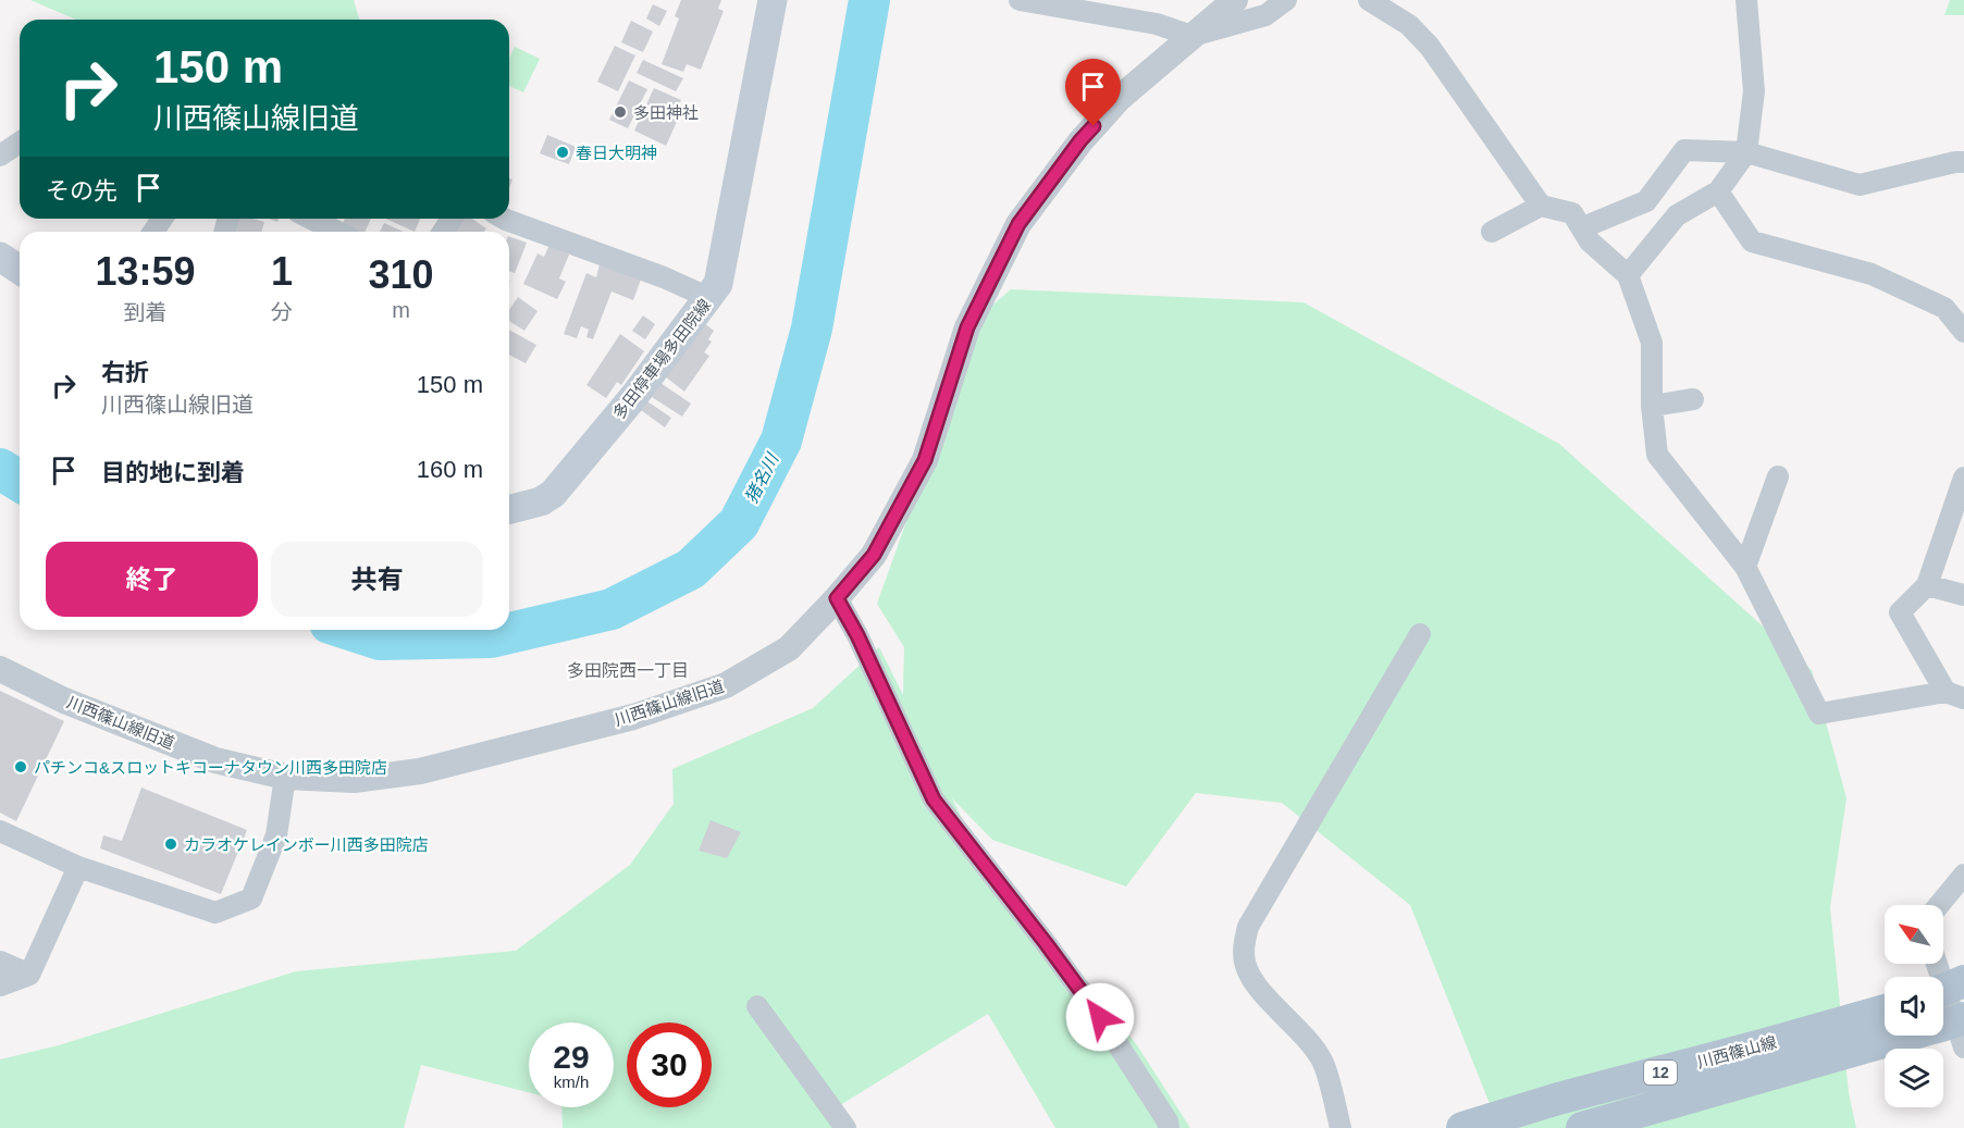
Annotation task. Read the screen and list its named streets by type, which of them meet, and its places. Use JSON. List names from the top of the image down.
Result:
{
  "streets": {
    "main road": ["多田停車場多田院線", "川西篠山線", "12"],
    "street": ["川西篠山線旧道"]
  },
  "districts": ["多田院西一丁目"],
  "water": ["猪名川"],
  "places": [
    "多田神社",
    "春日大明神",
    "パチンコ&スロットキコーナタウン川西多田院店",
    "カラオケレインボー川西多田院店"
  ],
  "north": "top left",
  "page": {
    "turn": ["150 m", "川西篠山線旧道"],
    "then": "その先",
    "eta": [
      "13:59",
      "到着",
      "1",
      "分",
      "310",
      "m"
    ],
    "list": [
      {
        "name": "右折",
        "note": "川西篠山線旧道",
        "value": "150 m"
      },
      {
        "name": "目的地に到着",
        "value": "160 m"
      }
    ],
    "buttons": ["終了", "共有"],
    "speed": "29 km/h",
    "limit": "30"
  }
}
